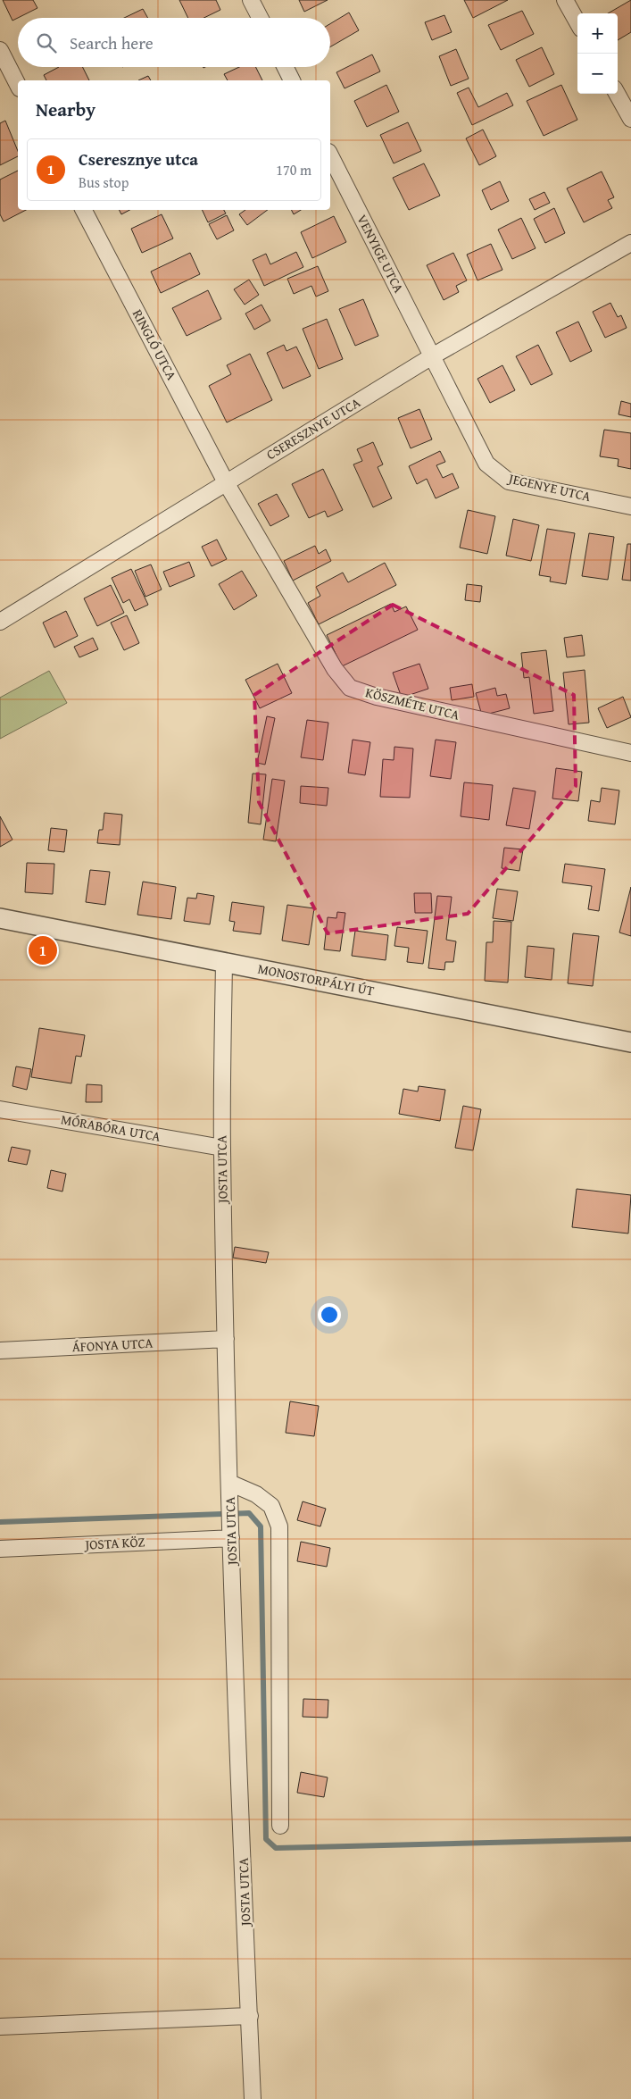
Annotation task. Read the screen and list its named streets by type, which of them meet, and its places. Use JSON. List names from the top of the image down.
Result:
{
  "streets": {
    "street": [
      "VENYIGE UTCA",
      "RINGLÓ UTCA",
      "CSERESZNYE UTCA",
      "JEGENYE UTCA",
      "KÖSZMÉTE UTCA",
      "MONOSTORPÁLYI ÚT",
      "MÓRABÓRA UTCA",
      "JOSTA UTCA",
      "ÁFONYA UTCA",
      "JOSTA KÖZ"
    ]
  },
  "crossings": [
    ["VENYIGE UTCA", "CSERESZNYE UTCA"],
    ["VENYIGE UTCA", "JEGENYE UTCA"],
    ["RINGLÓ UTCA", "CSERESZNYE UTCA"],
    ["RINGLÓ UTCA", "KÖSZMÉTE UTCA"],
    ["CSERESZNYE UTCA", "JEGENYE UTCA"],
    ["CSERESZNYE UTCA", "KÖSZMÉTE UTCA"],
    ["MONOSTORPÁLYI ÚT", "JOSTA UTCA"],
    ["MÓRABÓRA UTCA", "JOSTA UTCA"],
    ["JOSTA UTCA", "ÁFONYA UTCA"],
    ["JOSTA UTCA", "JOSTA KÖZ"]
  ],
  "page": {
    "map_buttons": ["+", "−"],
    "search": "Search here",
    "heading": "Nearby",
    "list": [
      {
        "mark": "1",
        "name": "Cseresznye utca",
        "note": "Bus stop",
        "value": "170 m"
      }
    ],
    "pins": "1"
  }
}
